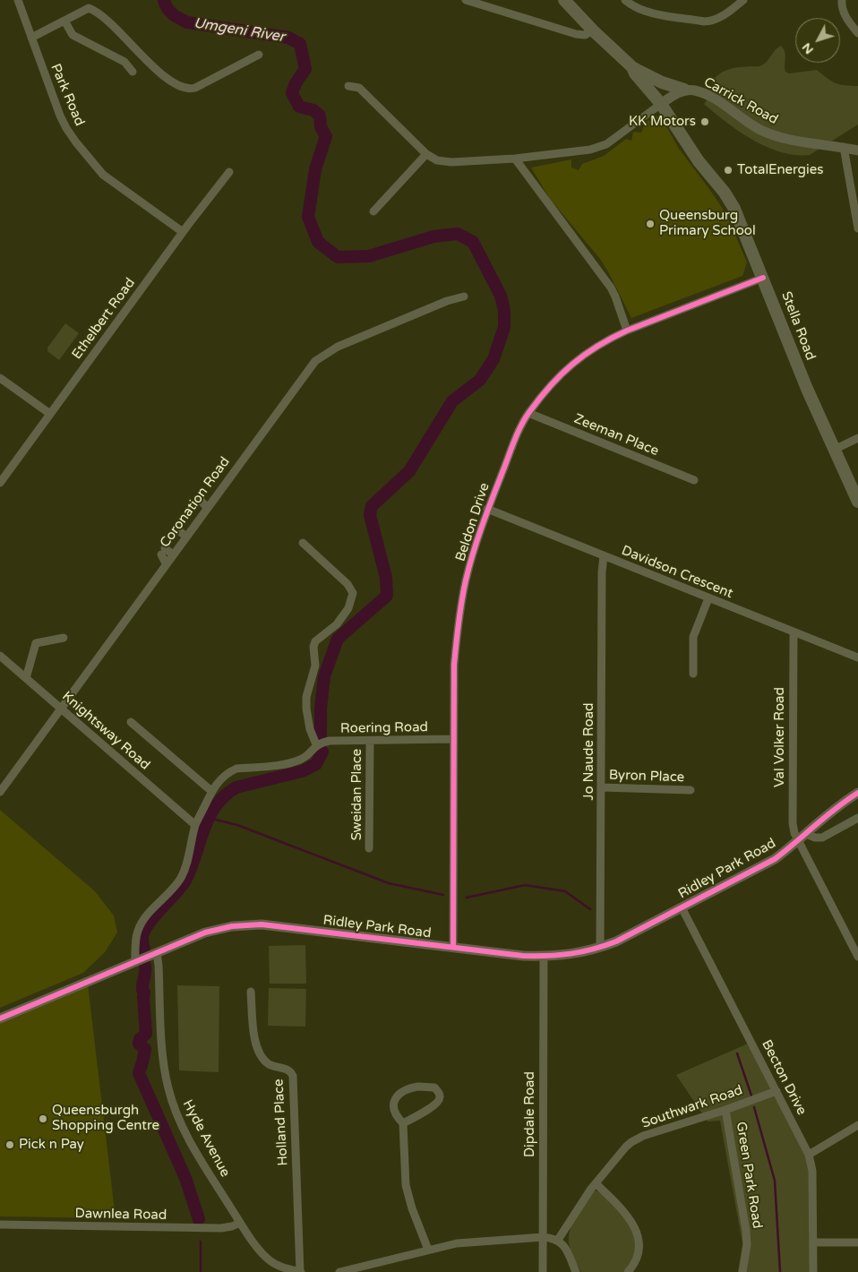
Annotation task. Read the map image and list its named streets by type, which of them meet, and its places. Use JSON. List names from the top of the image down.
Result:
{
  "streets": {
    "main road": ["Stella Road"],
    "street": [
      "Park Road",
      "Carrick Road",
      "Ethelbert Road",
      "Zeeman Place",
      "Coronation Road",
      "Beldon Drive",
      "Davidson Crescent",
      "Roering Road",
      "Knightsway Road",
      "Val Volker Road",
      "Jo Naude Road",
      "Byron Place",
      "Sweidan Place",
      "Ridley Park Road",
      "Becton Drive",
      "Southwark Road",
      "Dipdale Road",
      "Holland Place",
      "Hyde Avenue",
      "Green Park Road",
      "Dawnlea Road"
    ]
  },
  "crossings": [
    ["Park Road", "Ethelbert Road"],
    ["Carrick Road", "Stella Road"],
    ["Stella Road", "Beldon Drive"],
    ["Zeeman Place", "Beldon Drive"],
    ["Coronation Road", "Knightsway Road"],
    ["Beldon Drive", "Davidson Crescent"],
    ["Beldon Drive", "Roering Road"],
    ["Beldon Drive", "Ridley Park Road"],
    ["Davidson Crescent", "Val Volker Road"],
    ["Davidson Crescent", "Jo Naude Road"],
    ["Roering Road", "Sweidan Place"],
    ["Val Volker Road", "Ridley Park Road"],
    ["Jo Naude Road", "Byron Place"],
    ["Jo Naude Road", "Ridley Park Road"],
    ["Ridley Park Road", "Becton Drive"],
    ["Ridley Park Road", "Dipdale Road"],
    ["Ridley Park Road", "Hyde Avenue"],
    ["Becton Drive", "Southwark Road"],
    ["Southwark Road", "Green Park Road"],
    ["Holland Place", "Hyde Avenue"],
    ["Hyde Avenue", "Dawnlea Road"]
  ],
  "water": ["Umgeni River"],
  "places": [
    "KK Motors",
    "TotalEnergies",
    "Queensburg Primary School",
    "Queensburgh Shopping Centre",
    "Pick n Pay"
  ],
  "north": "bottom left"
}
